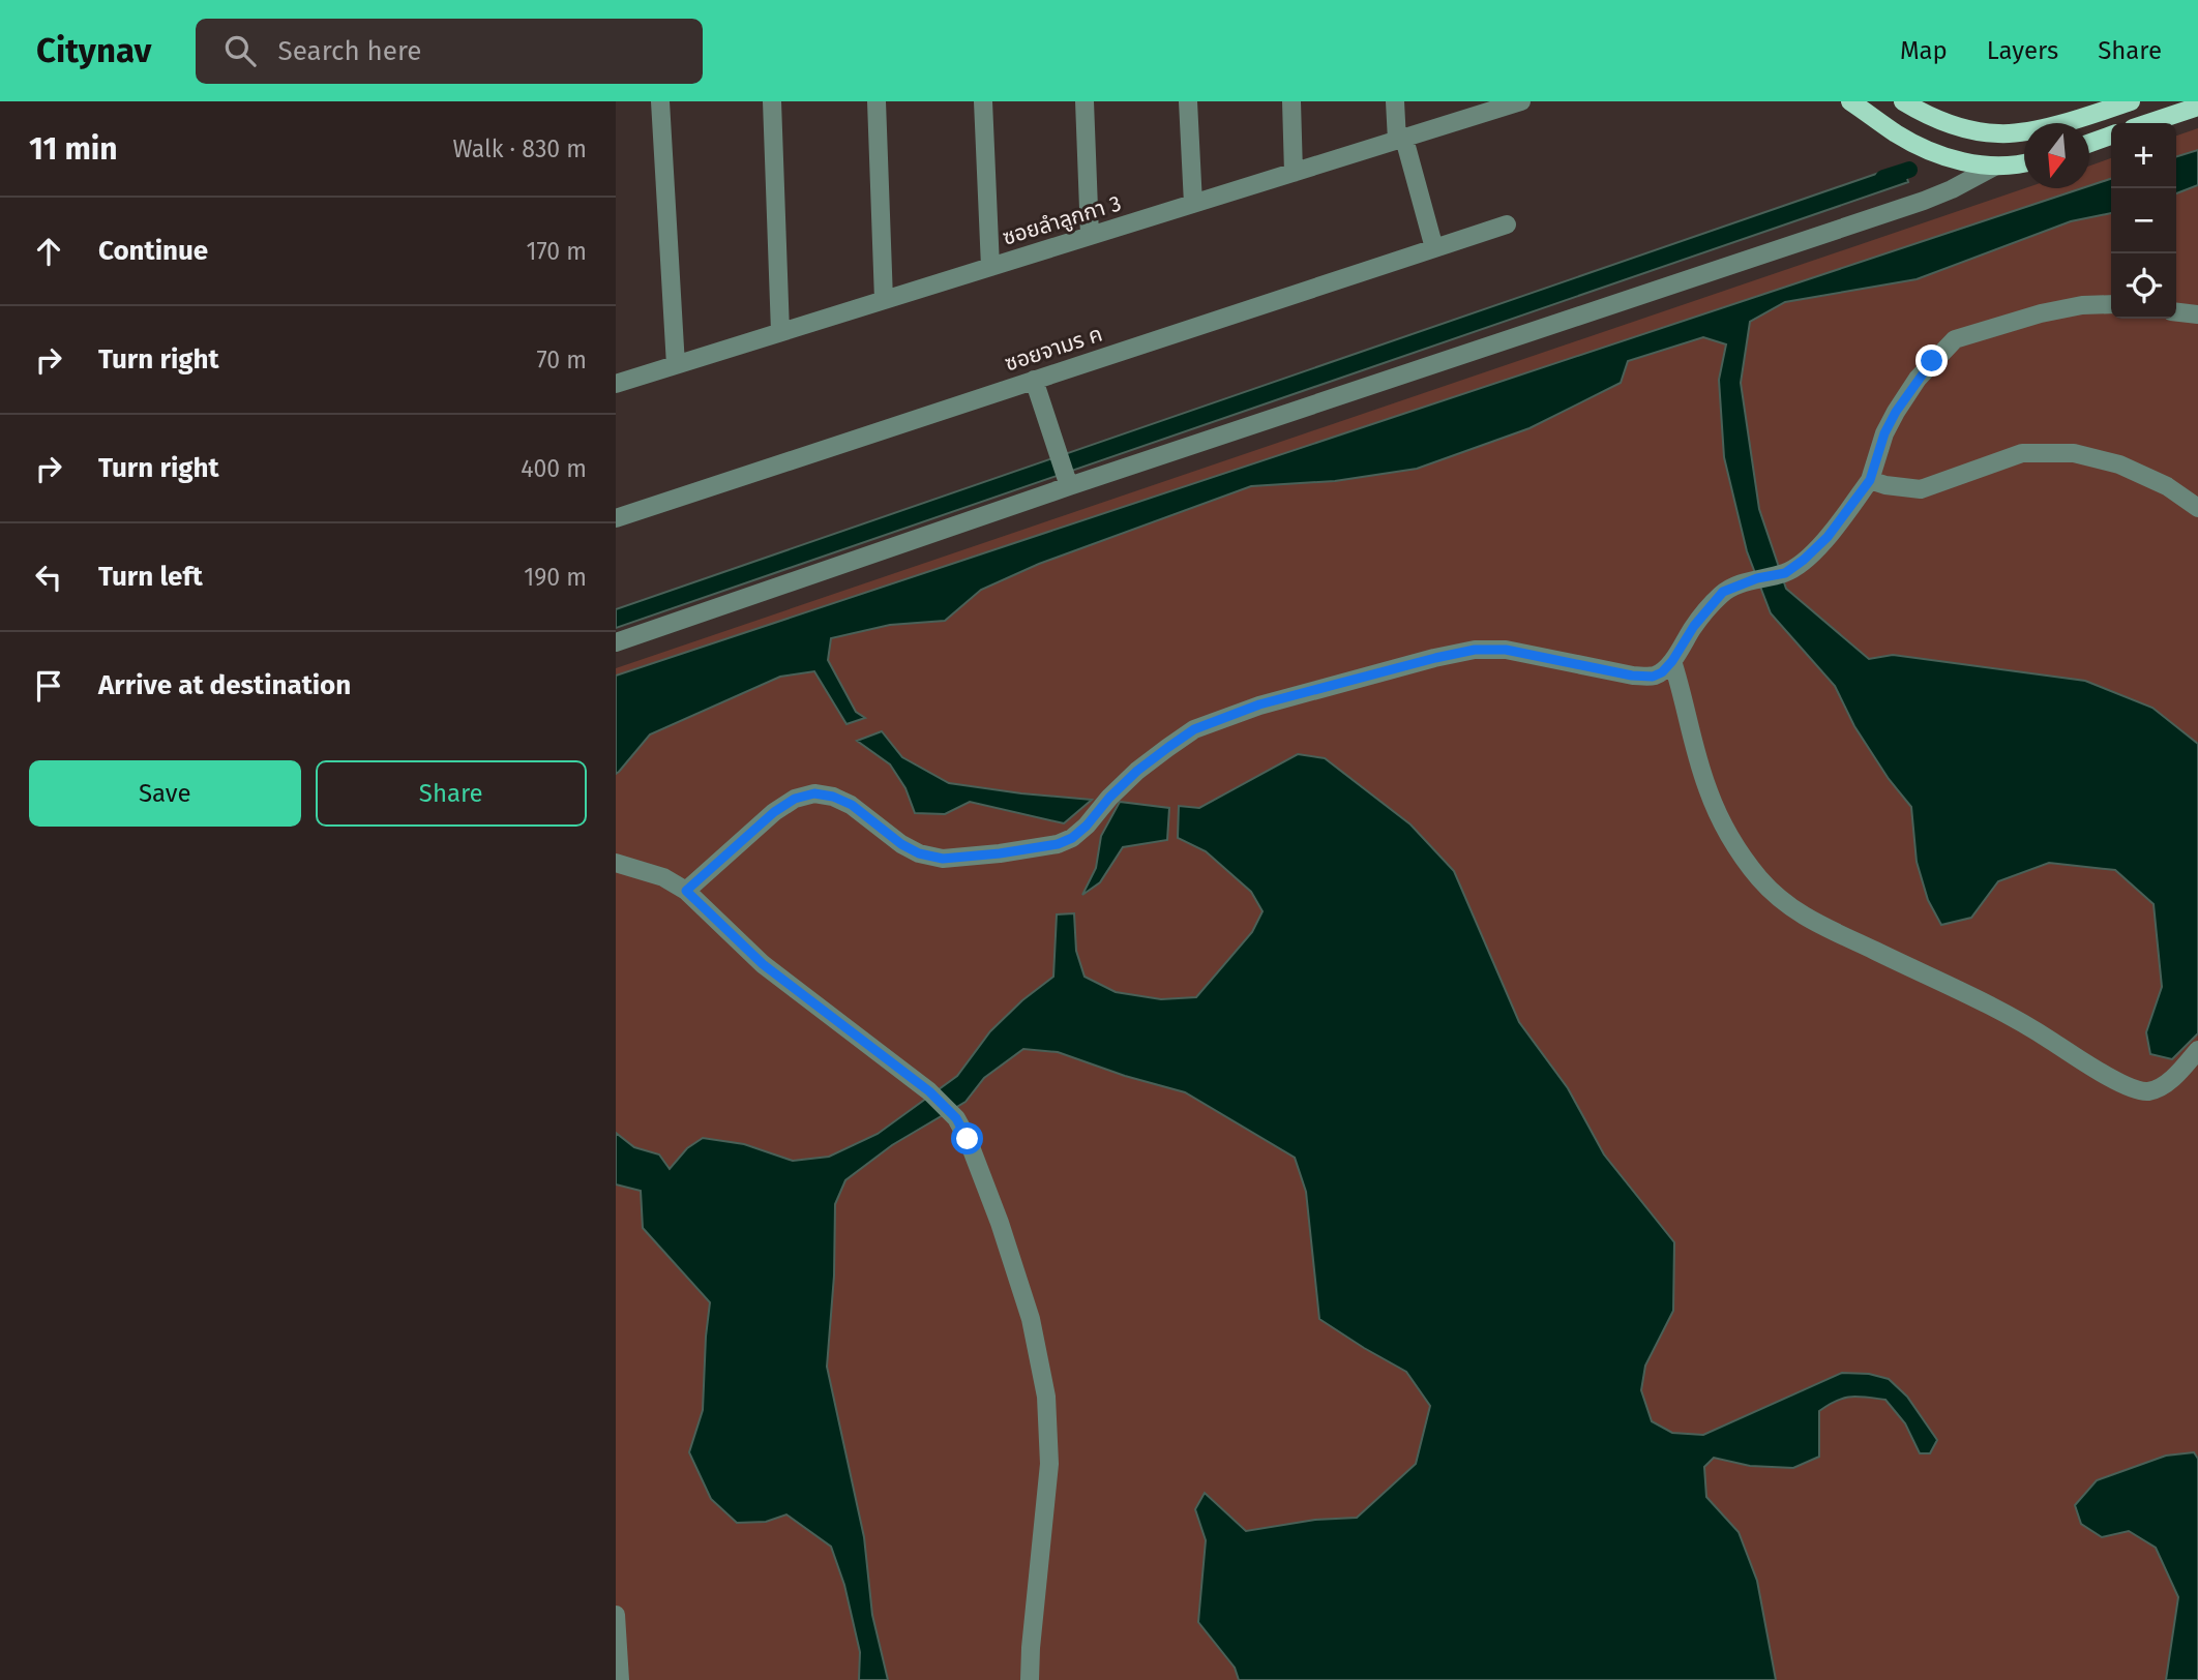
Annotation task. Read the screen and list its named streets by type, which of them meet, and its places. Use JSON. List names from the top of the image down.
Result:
{
  "streets": {
    "street": ["ซอยลำลูกกา 3", "ซอยจามร ค"]
  },
  "north": "bottom",
  "page": {
    "header": "Citynav",
    "search": "Search here",
    "nav": ["Map", "Layers", "Share"],
    "heading": ["11 min", "Walk · 830 m"],
    "map_buttons": ["+", "−"],
    "list": [
      ["Continue", "170 m"],
      ["Turn right", "70 m"],
      ["Turn right", "400 m"],
      ["Turn left", "190 m"],
      "Arrive at destination"
    ],
    "buttons": ["Save", "Share"]
  }
}
